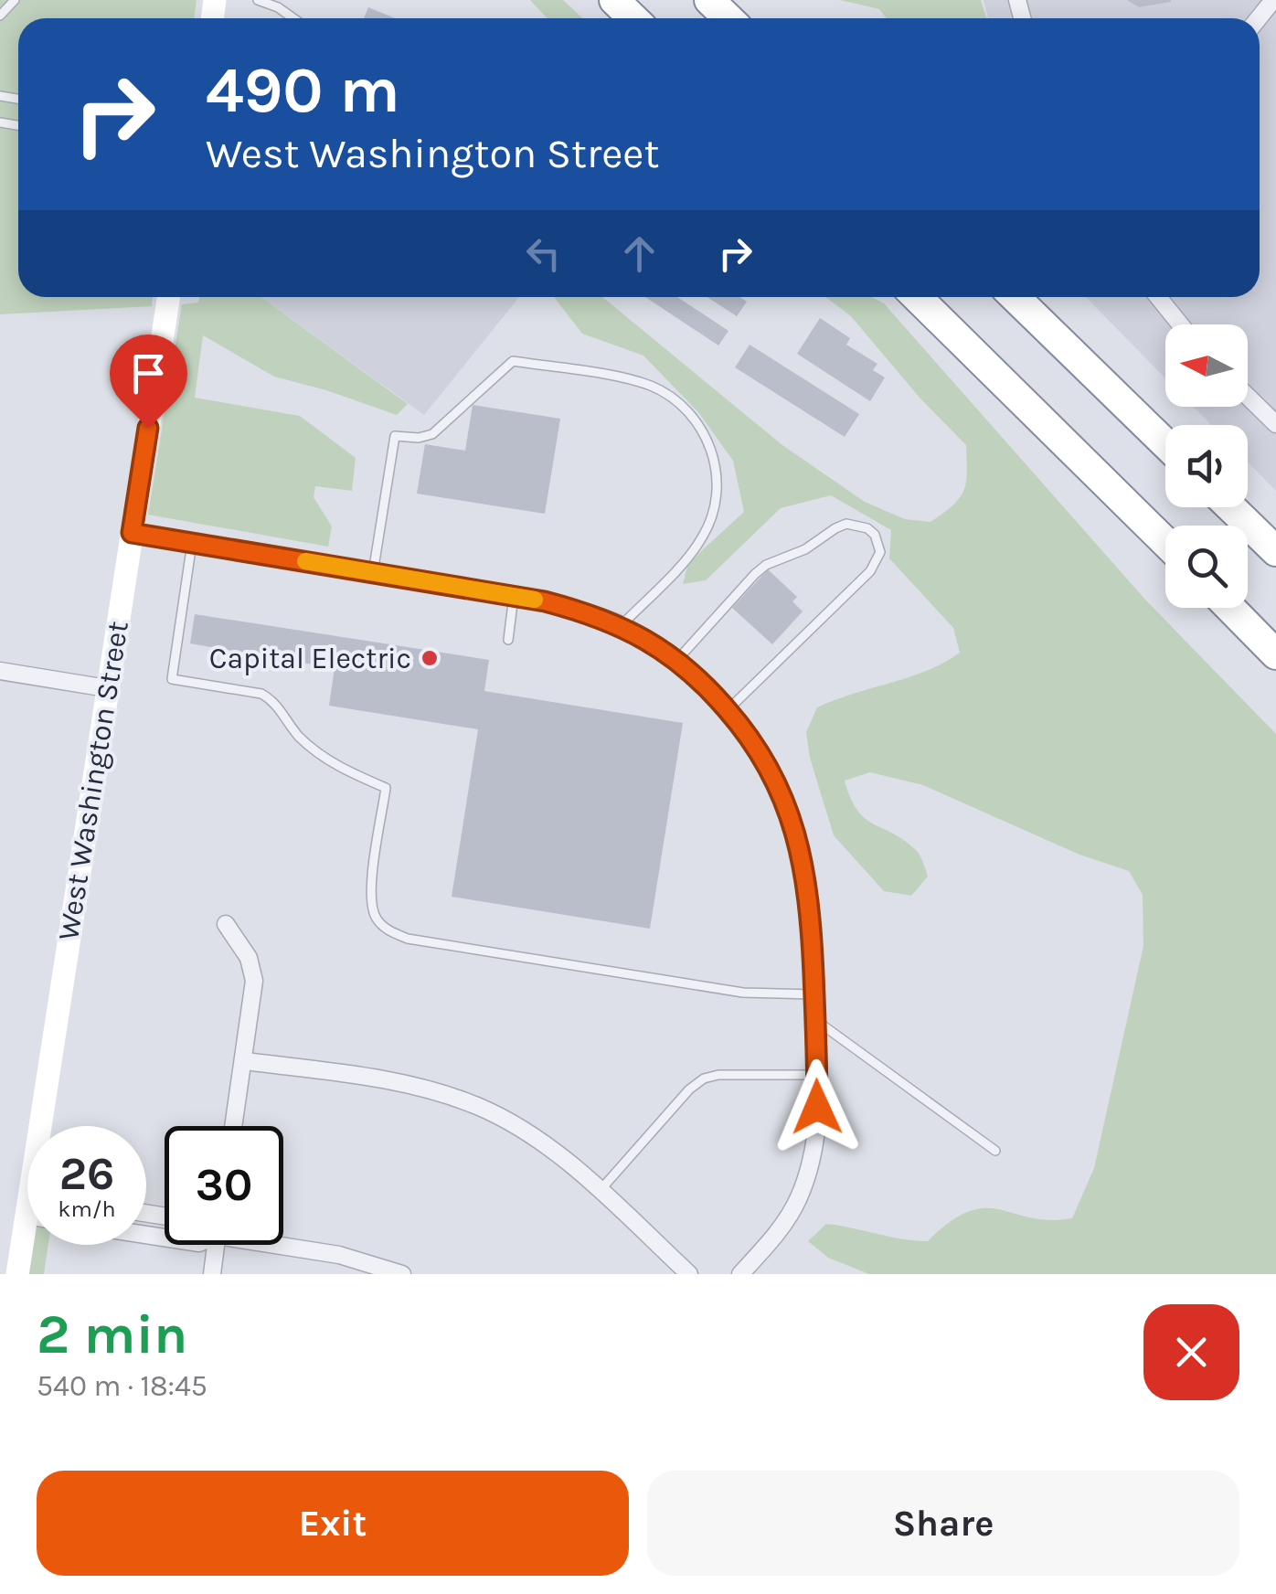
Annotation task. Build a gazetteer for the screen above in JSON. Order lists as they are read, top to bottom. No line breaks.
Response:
{"streets":{"main road":["West Washington Street"]},"places":["Capital Electric"],"north":"left","page":{"turn":["490 m","West Washington Street"],"speed":"26 km/h","limit":"30","heading":["2 min","540 m · 18:45"],"buttons":["Exit","Share"]}}
